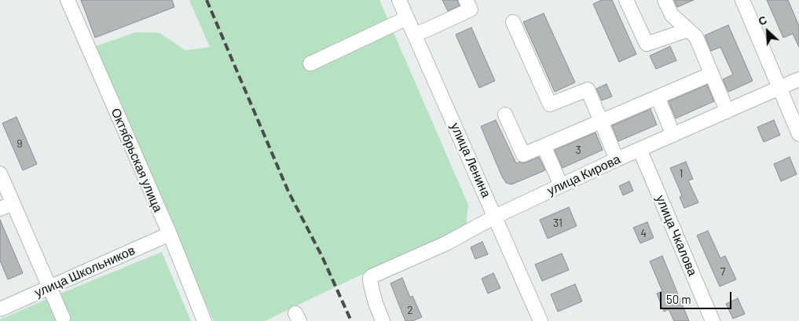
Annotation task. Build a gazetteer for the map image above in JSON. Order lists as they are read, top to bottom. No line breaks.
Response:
{"streets":{"street":["Октябрьская улица","улица Ленина","улица Кирова","улица Чкалова","улица Школьников"]},"crossings":[["Октябрьская улица","улица Школьников"],["улица Ленина","улица Кирова"],["улица Кирова","улица Чкалова"]],"house_numbers":["9","3","1","31","4","7","2"],"scale_bar":"50 m","north":"top left"}
